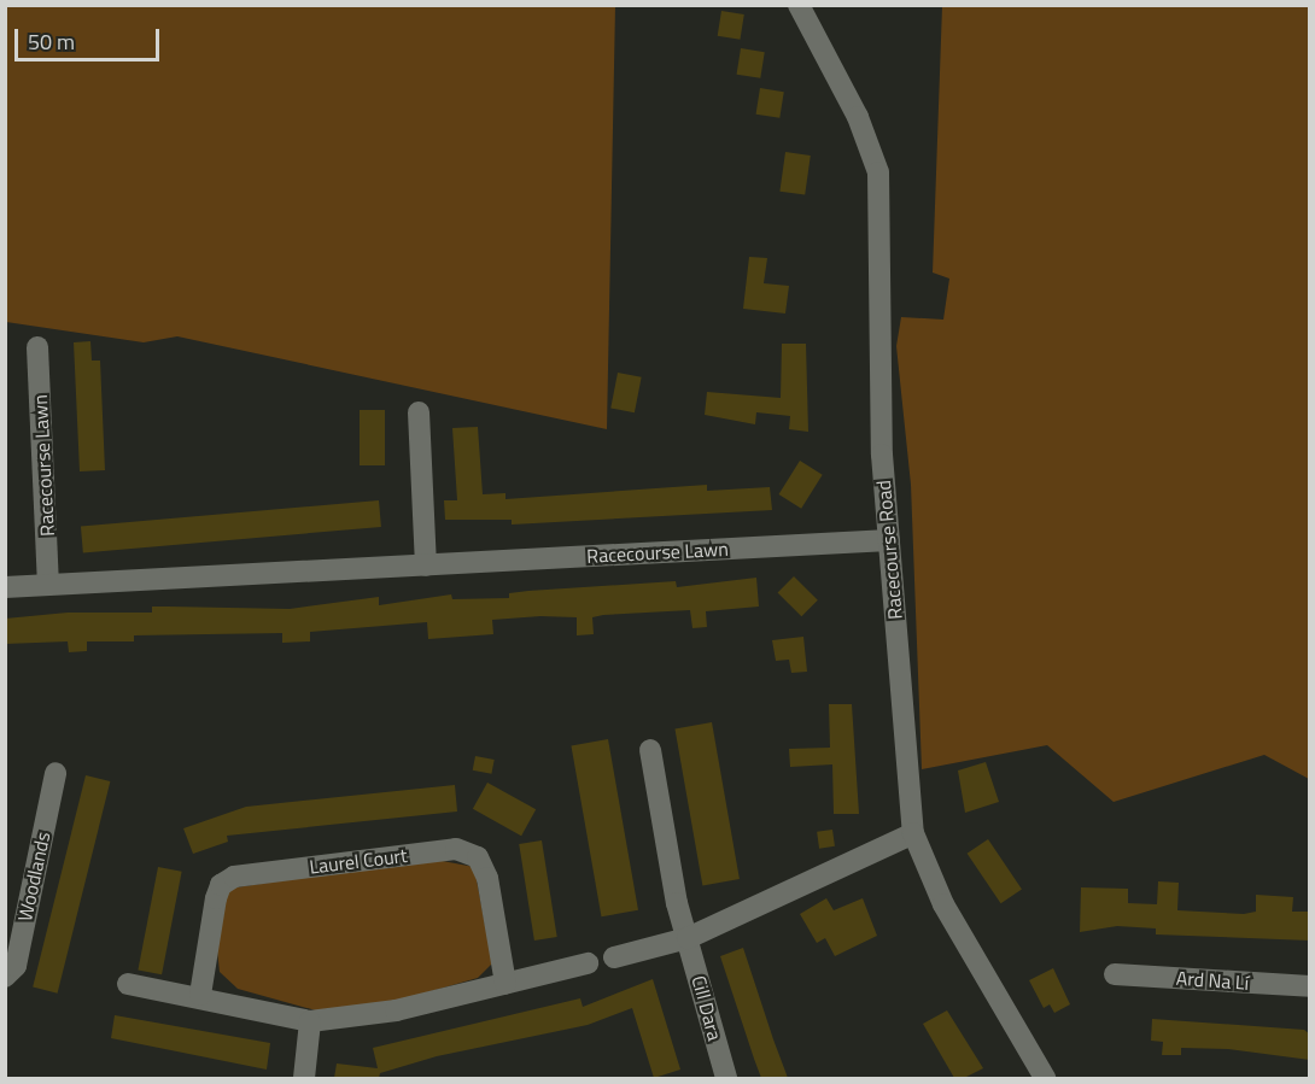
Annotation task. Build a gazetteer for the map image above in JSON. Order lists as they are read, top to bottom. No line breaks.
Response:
{"streets":{"street":["Racecourse Lawn","Racecourse Road","Laurel Court","Woodlands","Ard Na Lí","Cill Dara"]},"crossings":[["Racecourse Lawn","Racecourse Road"]],"scale_bar":"50 m"}
